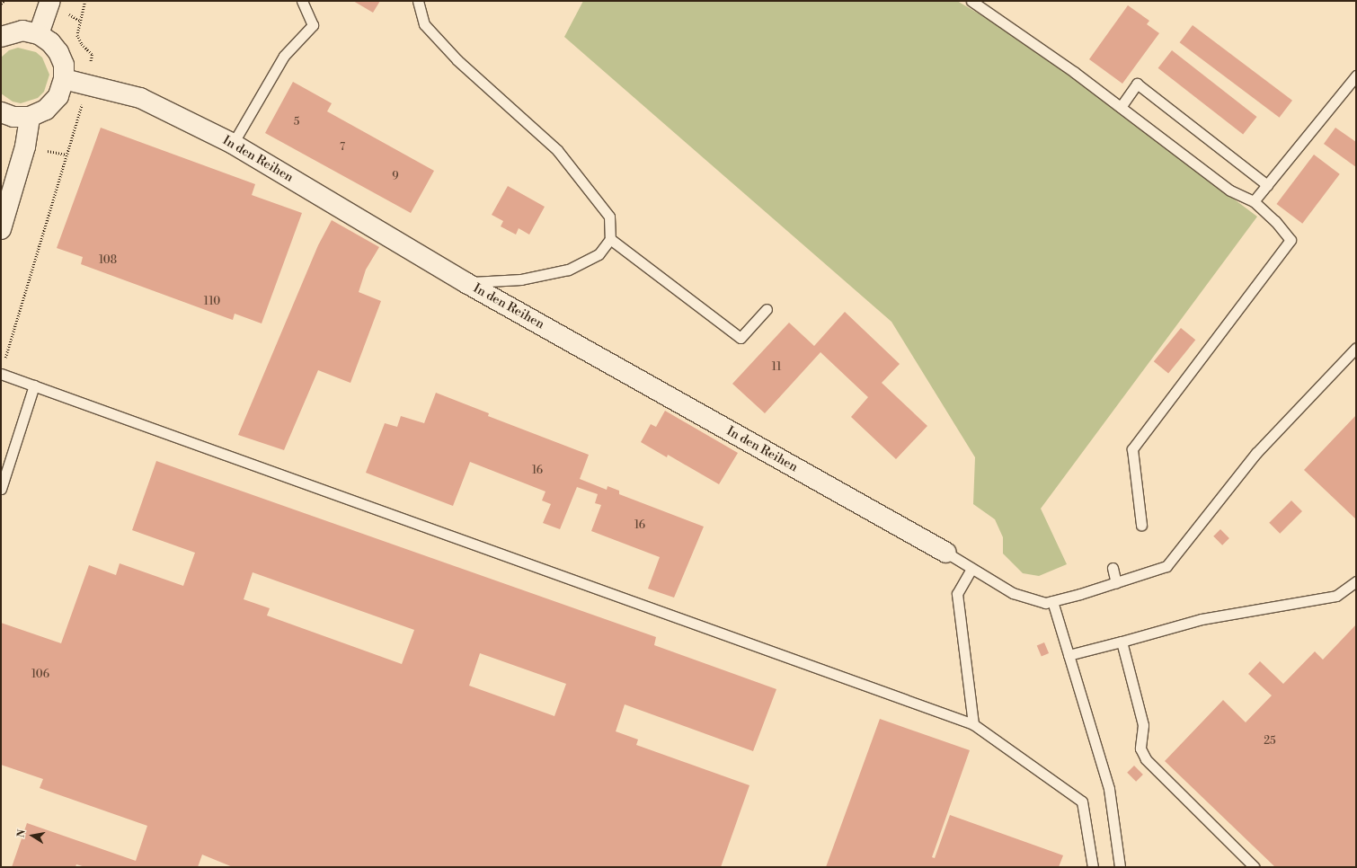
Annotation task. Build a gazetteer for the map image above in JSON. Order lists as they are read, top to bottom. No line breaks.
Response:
{"streets":{"street":["In den Reihen"]},"house_numbers":["5","7","9","108","110","11","16","16","106","25"],"north":"left"}
